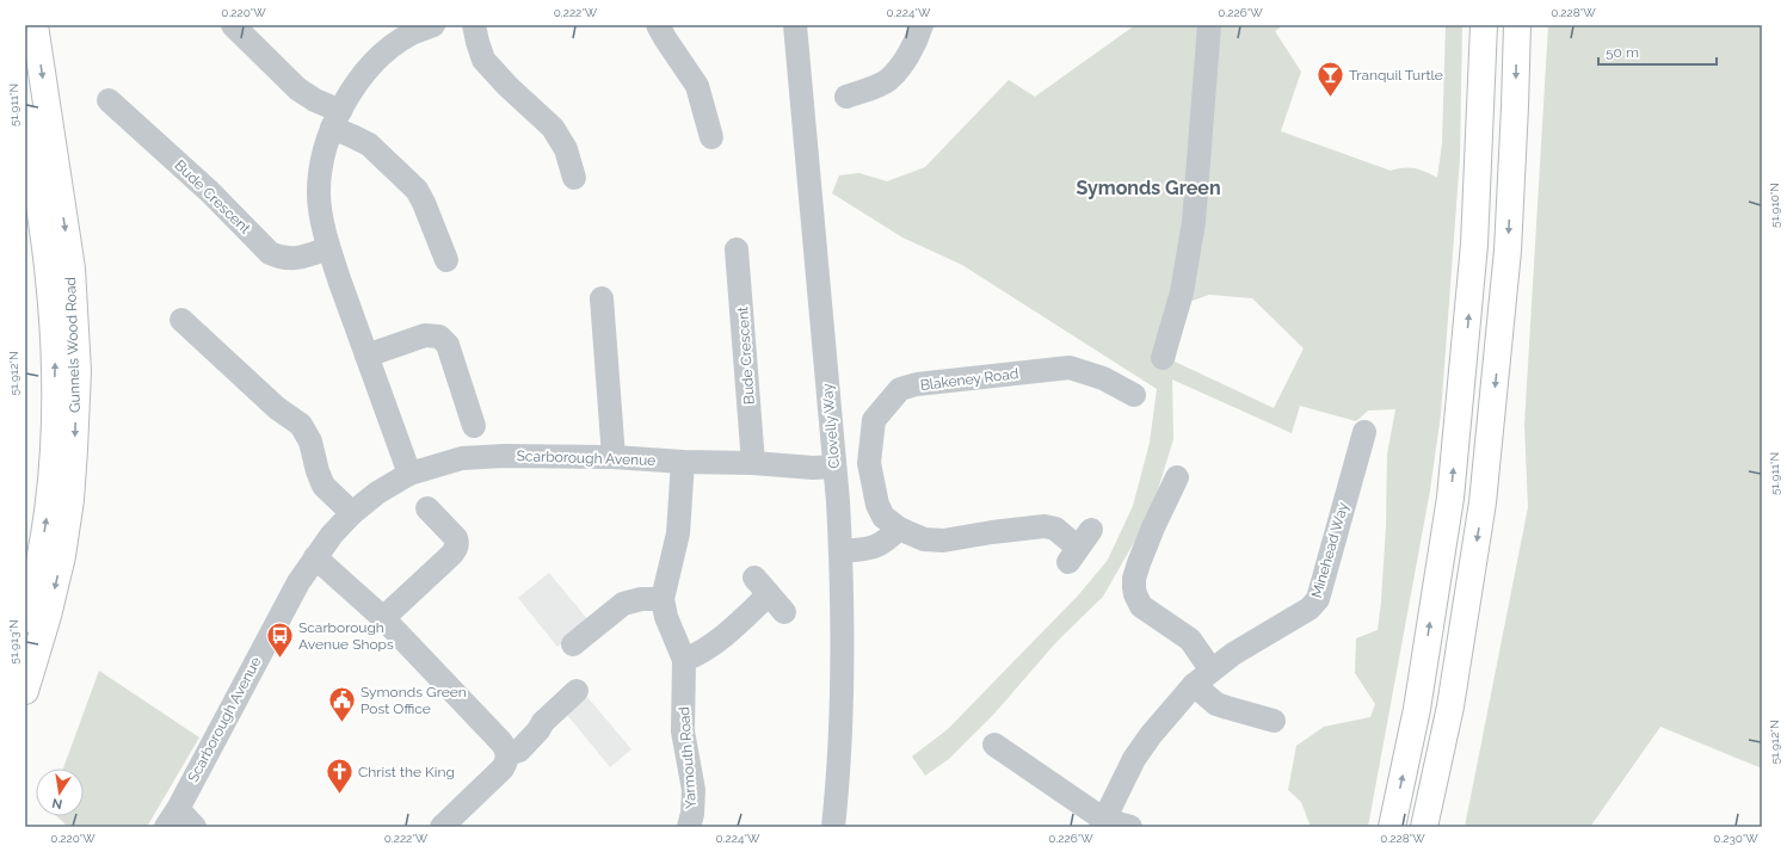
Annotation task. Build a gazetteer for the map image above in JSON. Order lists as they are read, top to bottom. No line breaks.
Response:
{"streets":{"main road":["Gunnels Wood Road"],"street":["Bude Crescent","Blakeney Road","Clovelly Way","Scarborough Avenue","Minehead Way","Yarmouth Road"]},"crossings":[["Bude Crescent","Scarborough Avenue"],["Clovelly Way","Scarborough Avenue"],["Scarborough Avenue","Yarmouth Road"]],"districts":["Symonds Green"],"places":{"bar":["Tranquil Turtle"],"bus stop":["Scarborough Avenue Shops"],"public building":["Symonds Green Post Office"],"church":["Christ the King"]},"scale_bar":"50 m","north":"bottom","coordinates":["0.220°W","0.222°W","0.224°W","0.226°W","0.228°W","51.911°N","51.910°N","51.912°N","51.913°N","0.230°W"]}
